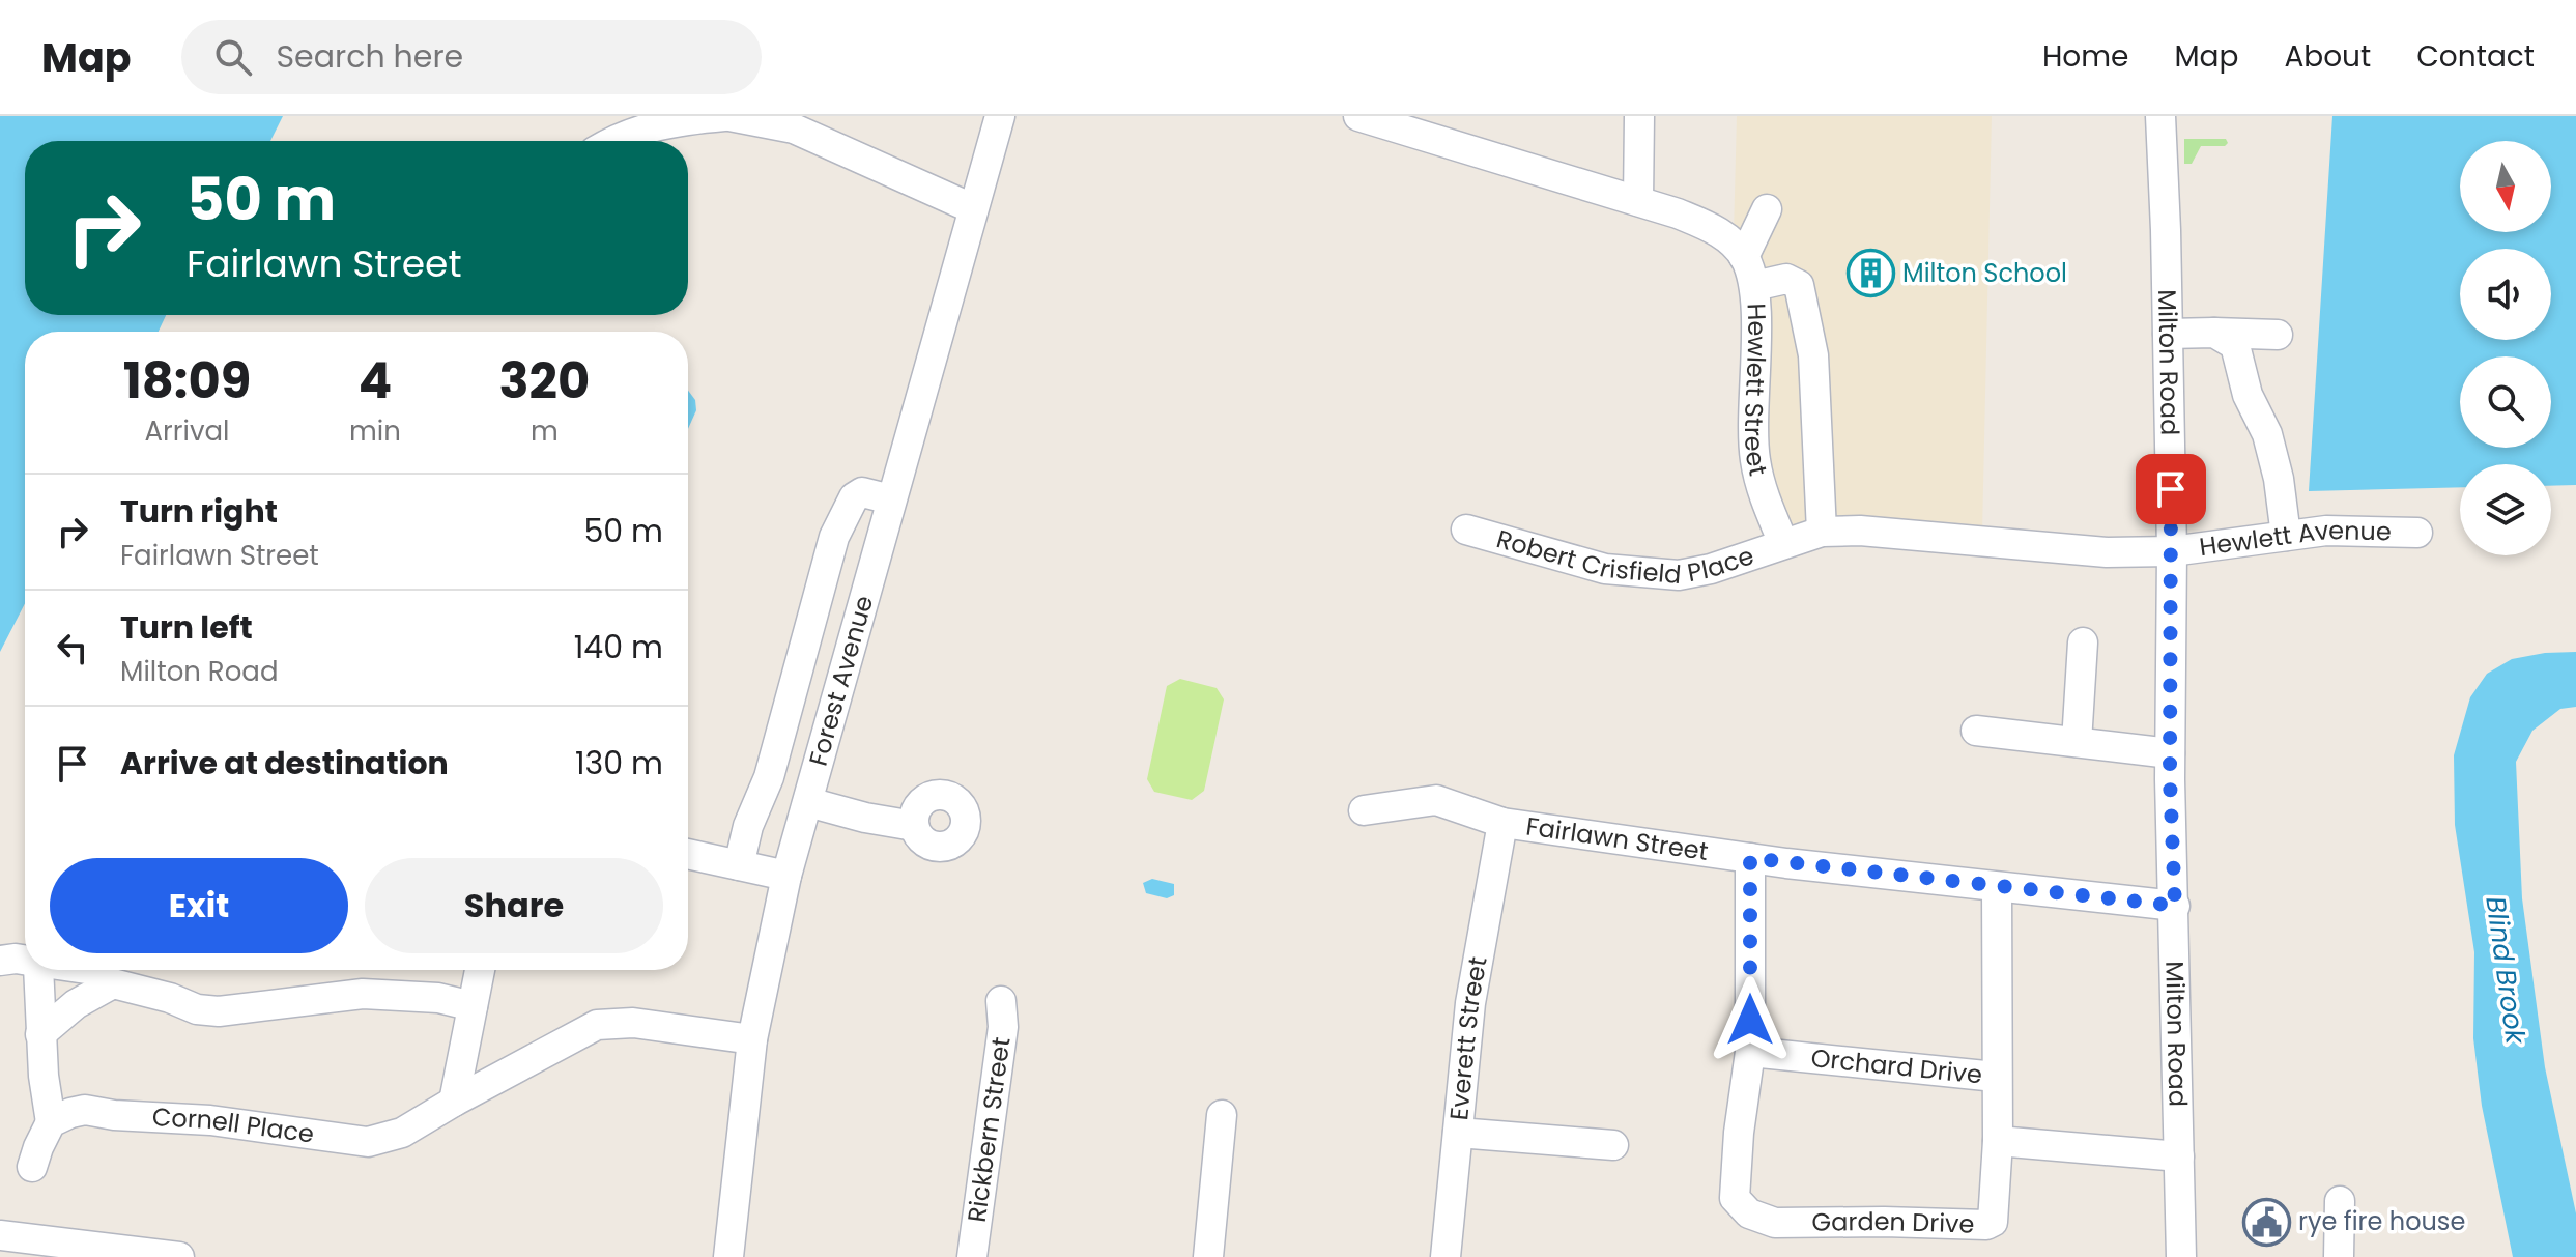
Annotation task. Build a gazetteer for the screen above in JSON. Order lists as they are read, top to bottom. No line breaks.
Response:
{"streets":{"street":["Milton Road","Hewlett Street","Hewlett Avenue","Robert Crisfield Place","Forest Avenue","Fairlawn Street","Everett Street","Orchard Drive","Cornell Place","Rickbern Street","Garden Drive"]},"crossings":[["Milton Road","Hewlett Avenue"],["Milton Road","Fairlawn Street"],["Hewlett Street","Robert Crisfield Place"],["Forest Avenue","Cornell Place"],["Fairlawn Street","Everett Street"],["Fairlawn Street","Garden Drive"],["Orchard Drive","Garden Drive"]],"water":["Blind Brook"],"places":{"building":["Milton School"],"public building":["rye fire house"]},"north":"bottom","page":{"header":"Map","search":"Search here","nav":["Home","Map","About","Contact"],"turn":["50 m","Fairlawn Street"],"eta":["18:09","Arrival","4","min","320","m"],"list":[{"name":"Turn right","note":"Fairlawn Street","value":"50 m"},{"name":"Turn left","note":"Milton Road","value":"140 m"},{"name":"Arrive at destination","value":"130 m"}],"buttons":["Exit","Share"]}}
